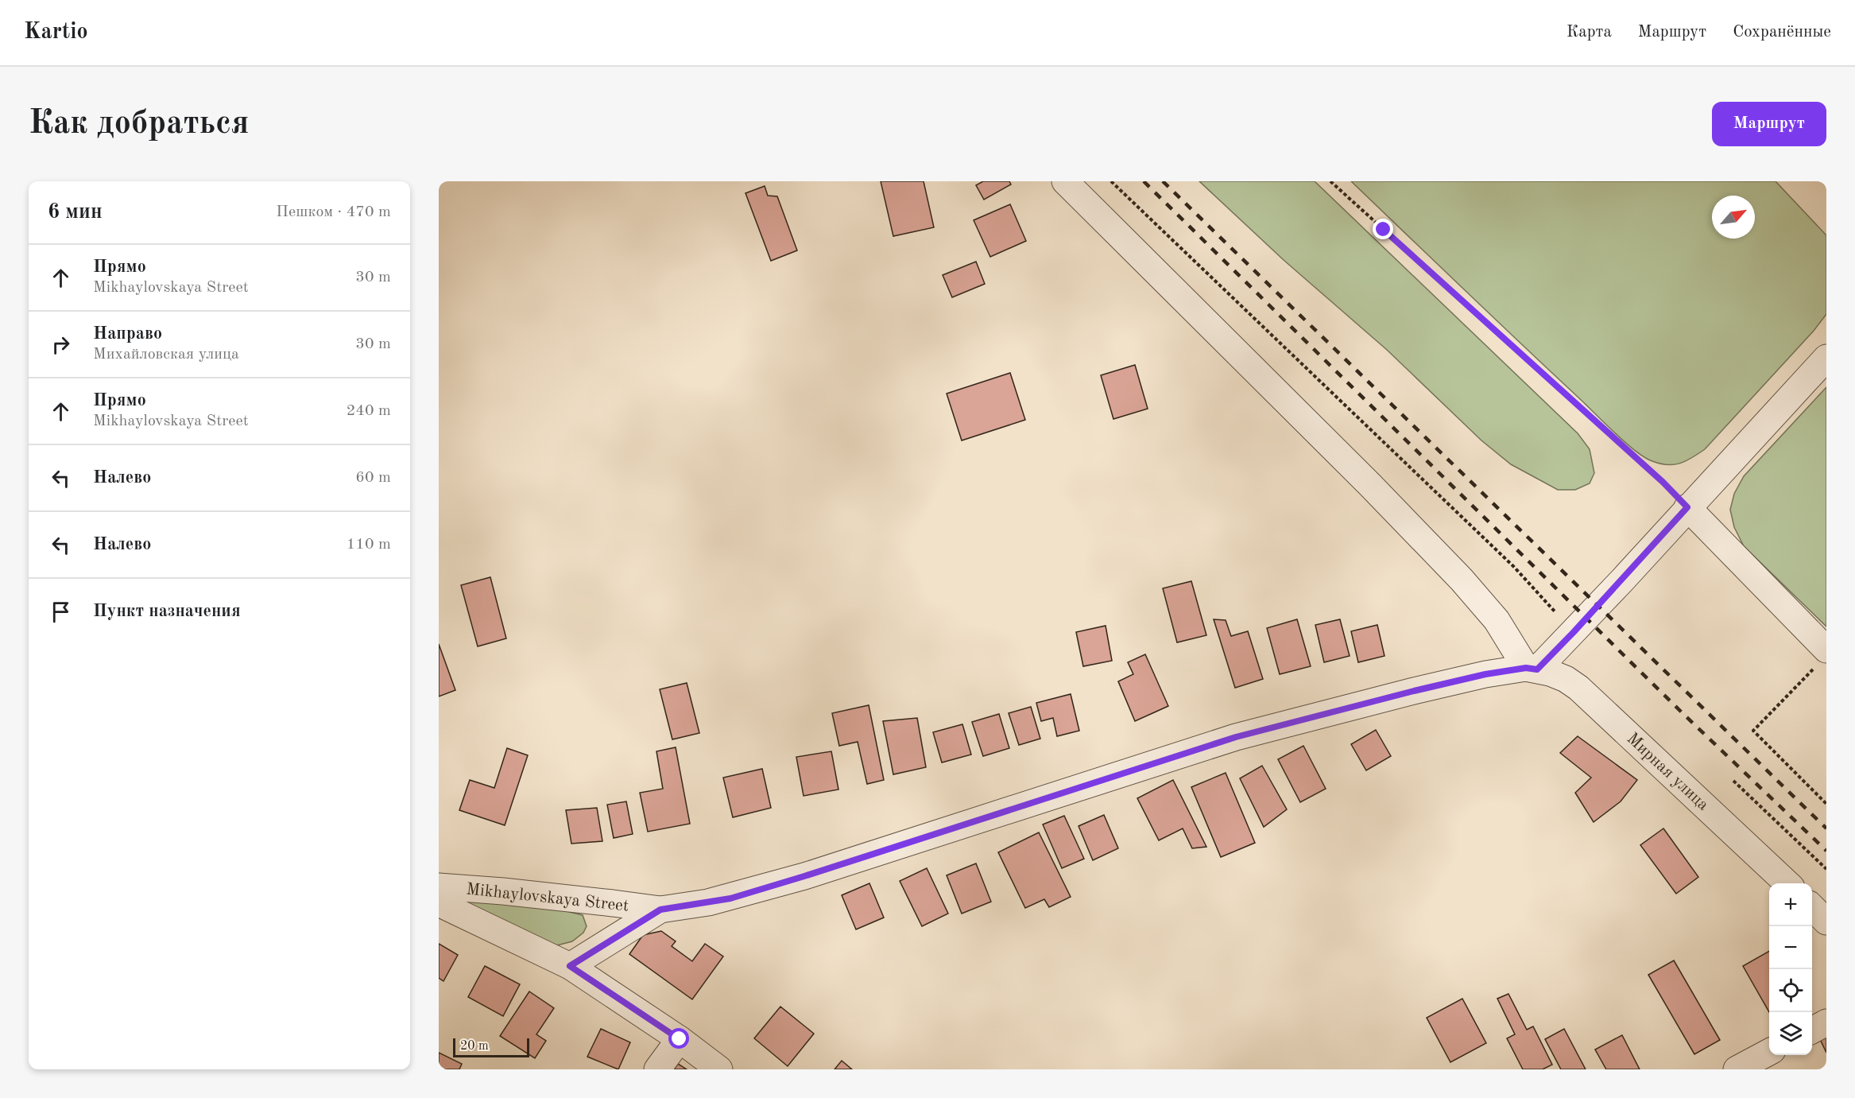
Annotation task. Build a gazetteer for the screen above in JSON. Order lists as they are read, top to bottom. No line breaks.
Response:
{"streets":{"street":["Мирная улица","Mikhaylovskaya Street"]},"crossings":[["Мирная улица","Mikhaylovskaya Street"]],"scale_bar":"20 m","north":"top right","page":{"header":"Kartio","nav":["Карта","Маршрут","Сохранённые"],"buttons":"Маршрут","title":"Как добраться","heading":["6 мин","Пешком · 470 m"],"list":[["Прямо","Mikhaylovskaya Street","30 m"],["Направо","Михайловская улица","30 m"],["Прямо","Mikhaylovskaya Street","240 m"],["Налево","60 m"],["Налево","110 m"],"Пункт назначения"],"map_buttons":["+","−"],"scale":"20 m"}}
